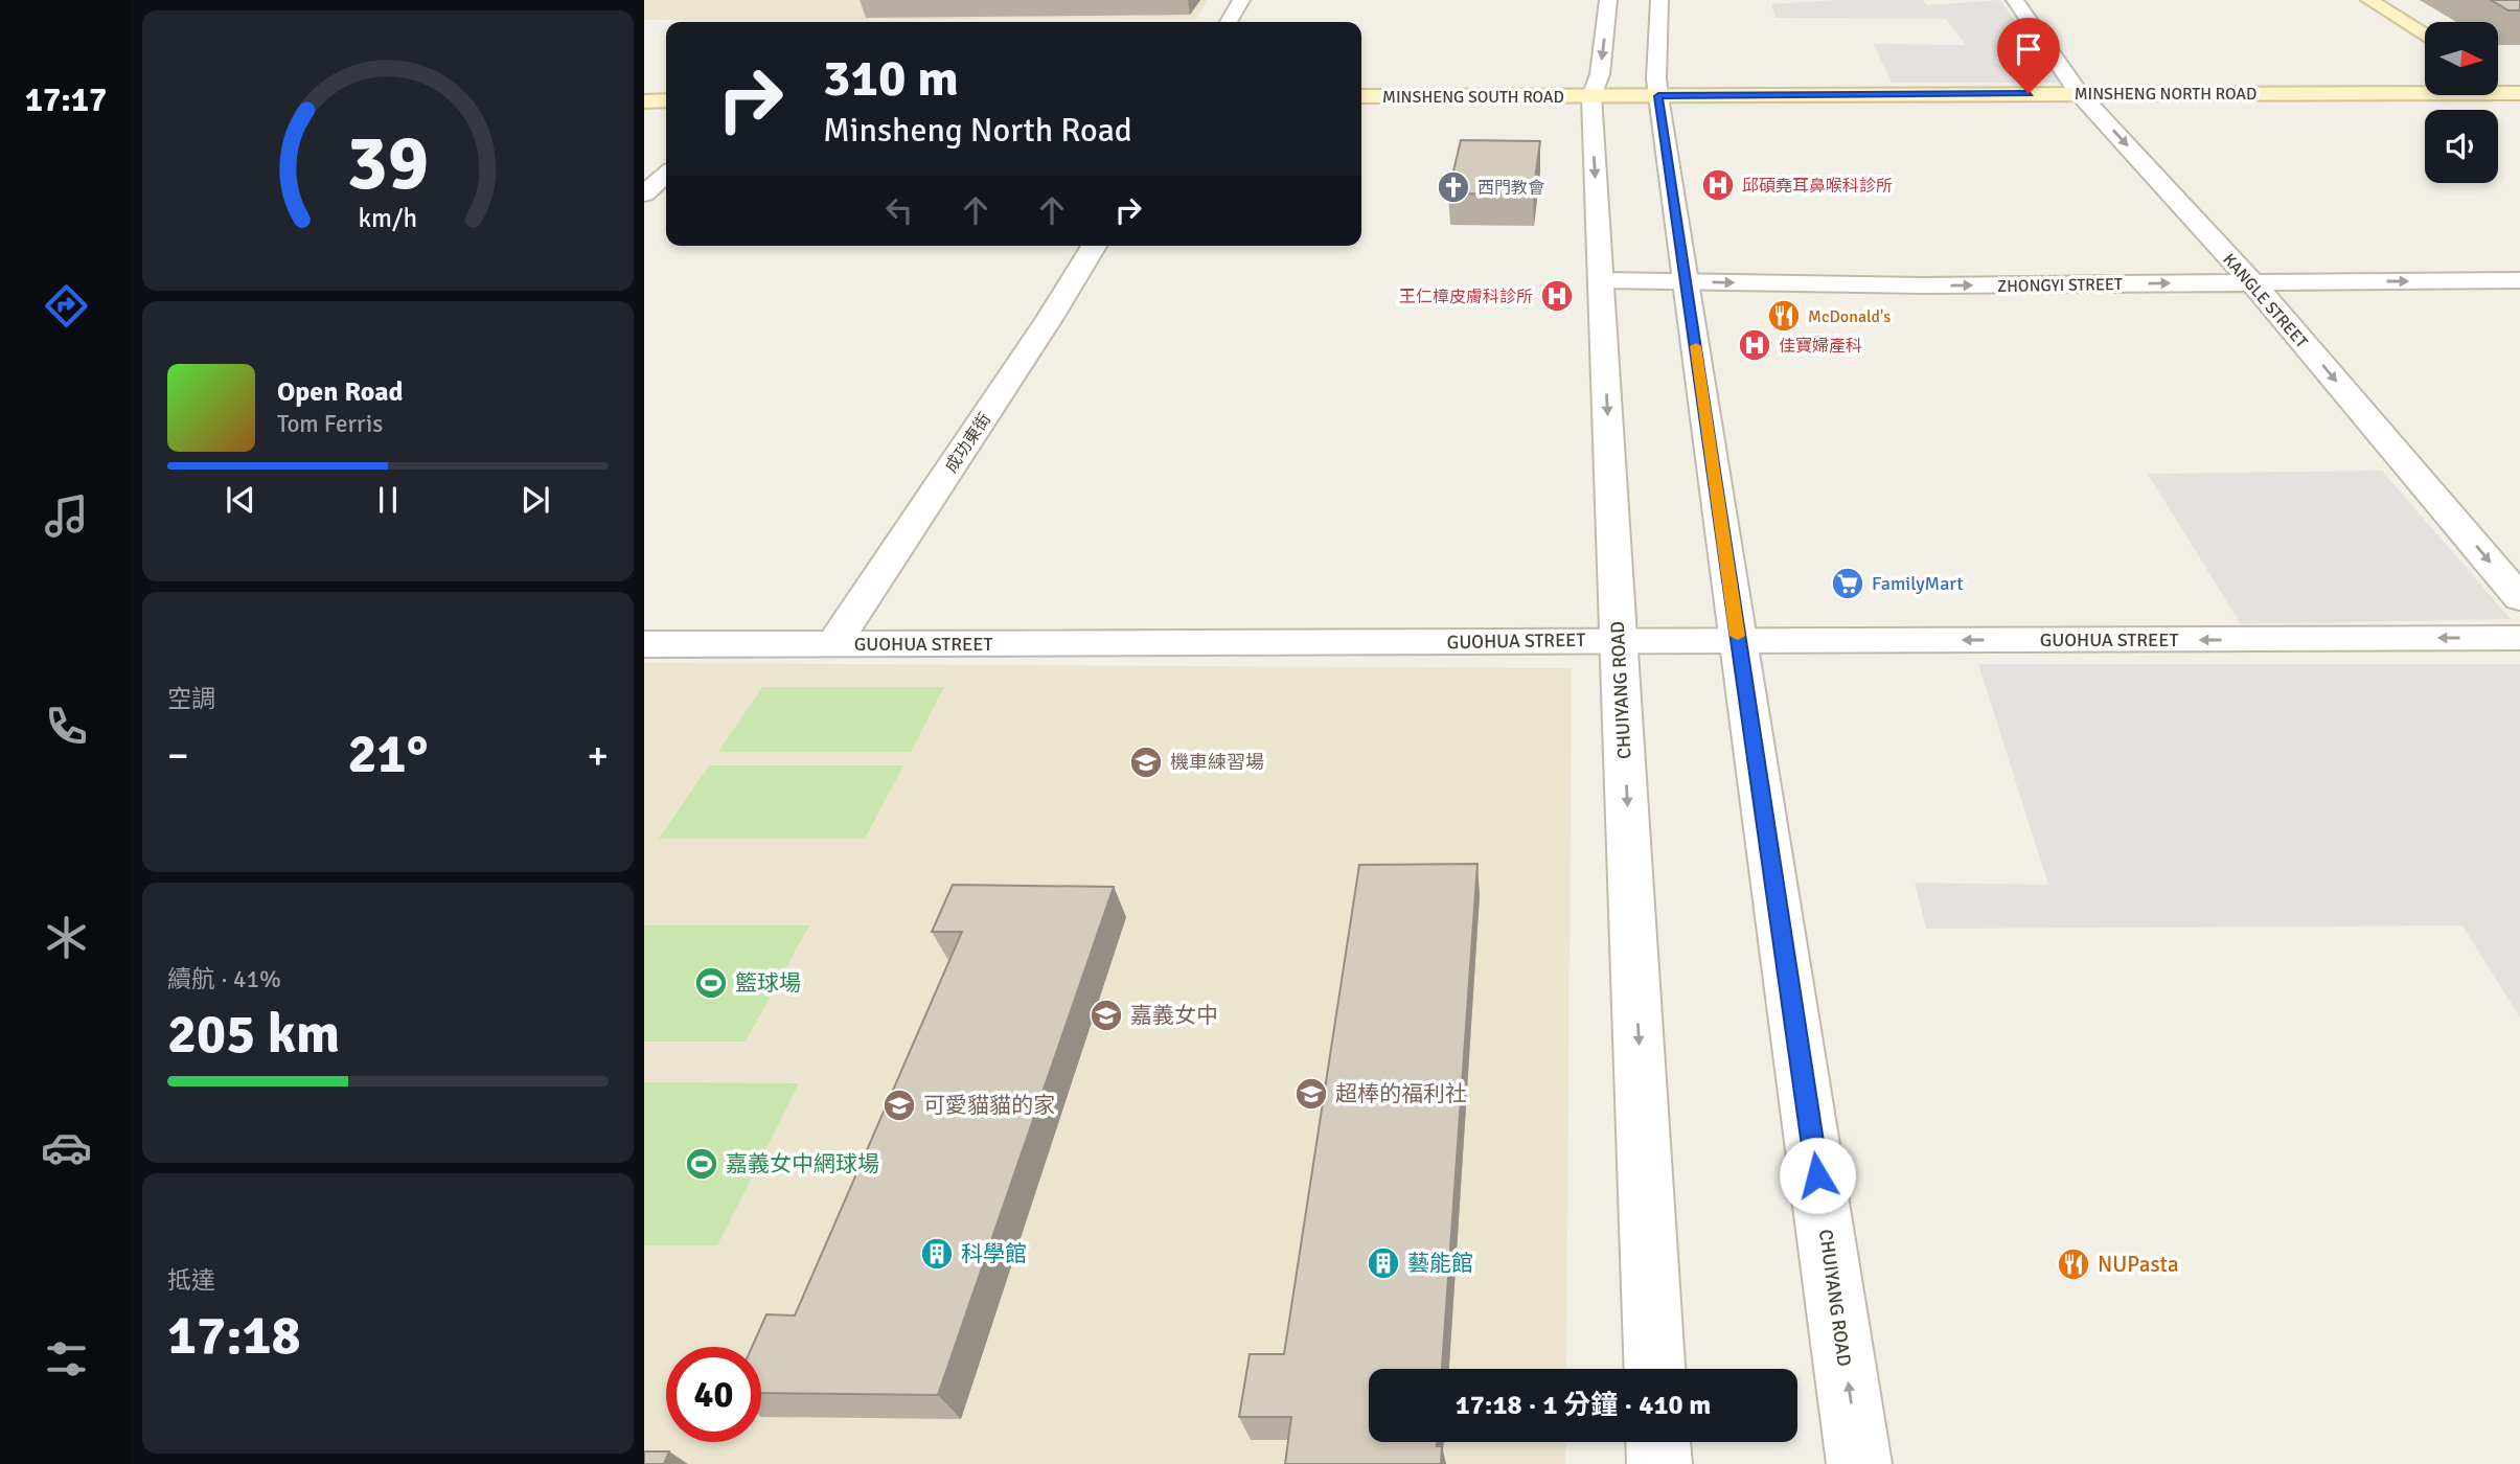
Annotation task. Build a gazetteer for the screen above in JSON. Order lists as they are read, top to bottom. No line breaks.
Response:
{"streets":{"main road":["MINSHENG NORTH ROAD","MINSHENG SOUTH ROAD"],"street":["ZHONGYI STREET","KANGLE STREET","成功東街","GUOHUA STREET","CHUIYANG ROAD"]},"crossings":[["MINSHENG NORTH ROAD","MINSHENG SOUTH ROAD"],["MINSHENG NORTH ROAD","KANGLE STREET"],["MINSHENG NORTH ROAD","CHUIYANG ROAD"],["MINSHENG SOUTH ROAD","CHUIYANG ROAD"],["ZHONGYI STREET","KANGLE STREET"],["ZHONGYI STREET","CHUIYANG ROAD"],["成功東街","GUOHUA STREET"],["GUOHUA STREET","CHUIYANG ROAD"]],"one_way":["ZHONGYI STREET","KANGLE STREET","GUOHUA STREET"],"places":{"hospital":["邱碩堯耳鼻喉科診所","王仁樟皮膚科診所","佳寶婦產科"],"church":["西門教會"],"restaurant":["McDonald's","NUPasta"],"supermarket":["FamilyMart"],"school or university":["機車練習場","嘉義女中","超棒的福利社","可愛貓貓的家"],"sports":["籃球場","嘉義女中網球場"],"building":["科學館","藝能館"]},"north":"right","page":{"tabs":"17:17","turn":["310 m","Minsheng North Road"],"song":["Open Road","Tom Ferris"],"tile":["空調",["續航 · 41%","205 km"],["抵達","17:18"]],"heat":["−","21°","+"],"limit":"40","trip":"17:18 · 1 分鐘 · 410 m","gauge":["39","km/h"]}}
